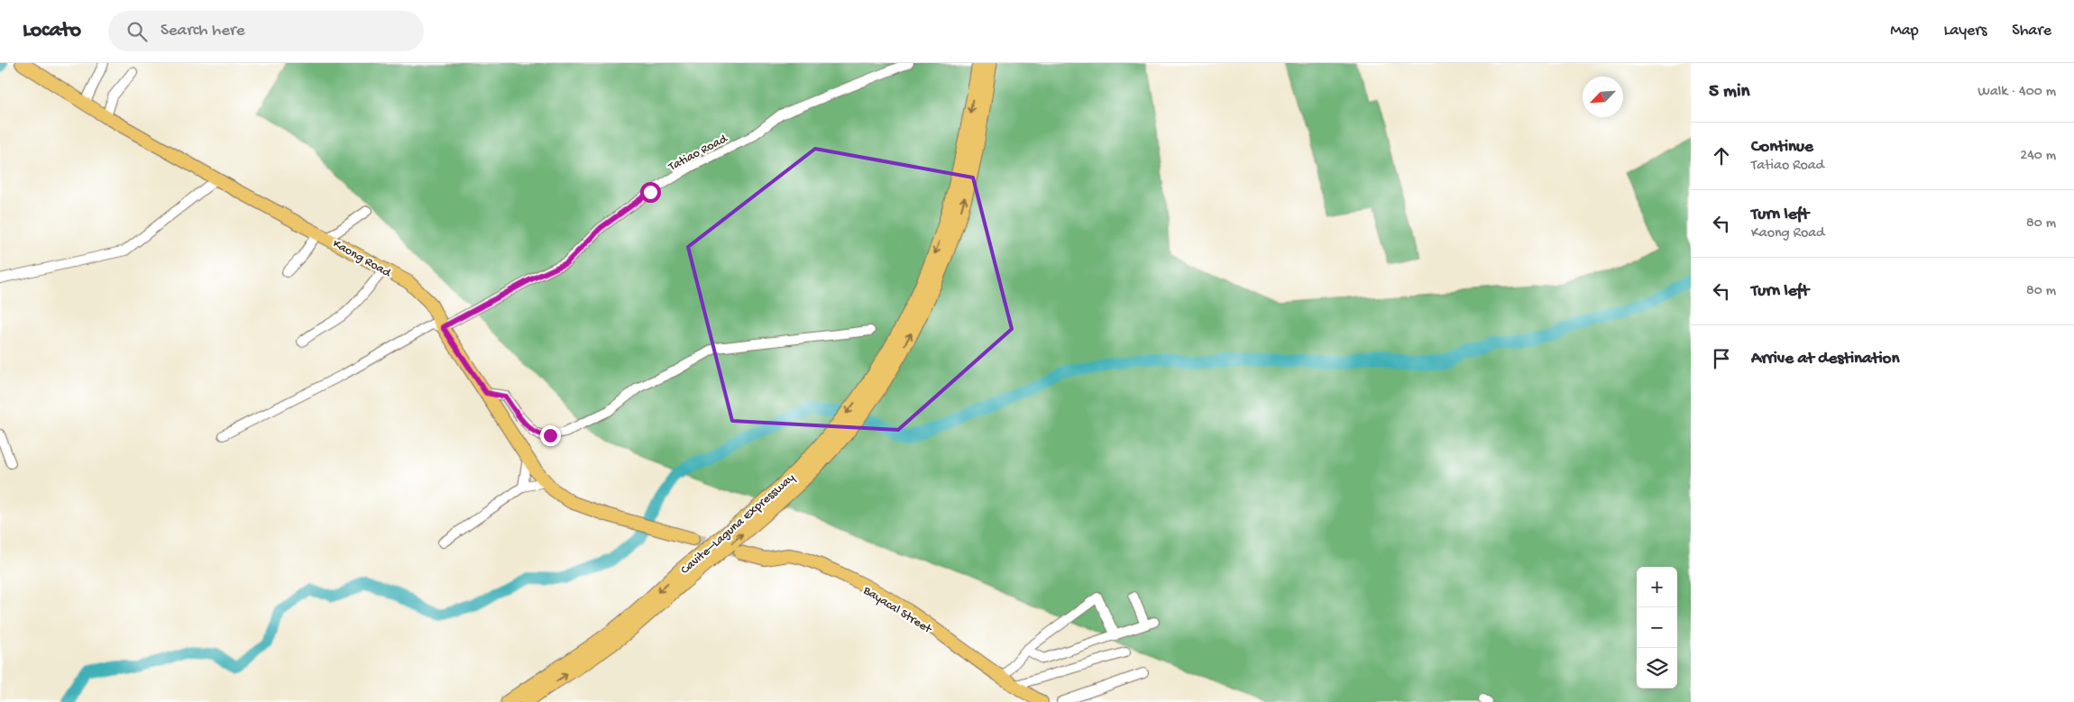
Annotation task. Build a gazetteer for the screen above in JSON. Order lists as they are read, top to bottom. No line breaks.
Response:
{"streets":{"highway":["Cavite–Laguna Expressway"],"main road":["Kaong Road","Bayacal Street"],"street":["Tatiao Road"]},"crossings":[["Tatiao Road","Kaong Road"]],"north":"bottom left","page":{"header":"Locato","search":"Search here","nav":["Map","Layers","Share"],"heading":["5 min","Walk · 400 m"],"list":[["Continue","Tatiao Road","240 m"],["Turn left","Kaong Road","80 m"],["Turn left","80 m"],"Arrive at destination"],"map_buttons":["+","−"]}}
